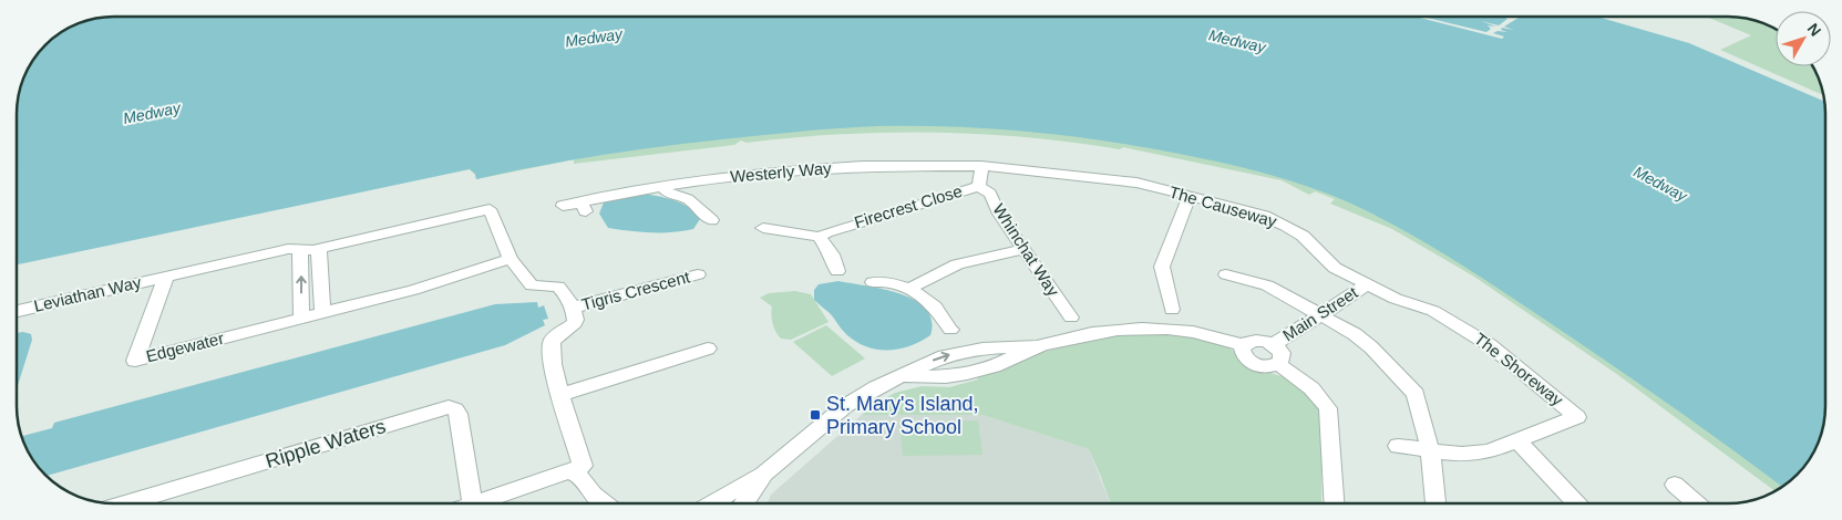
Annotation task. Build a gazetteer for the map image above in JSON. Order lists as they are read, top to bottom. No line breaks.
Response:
{"streets":{"street":["Westerly Way","Firecrest Close","The Causeway","Whinchat Way","Tigris Crescent","Leviathan Way","Main Street","Edgewater","The Shoreway","Ripple Waters"]},"crossings":[["Westerly Way","Firecrest Close"],["Westerly Way","The Causeway"],["Firecrest Close","The Causeway"],["Firecrest Close","Whinchat Way"],["The Causeway","Main Street"],["The Causeway","The Shoreway"],["Leviathan Way","Edgewater"],["Main Street","The Shoreway"]],"water":["Medway"],"places":{"transit":["St. Mary's Island, Primary School"]},"north":"top right"}
